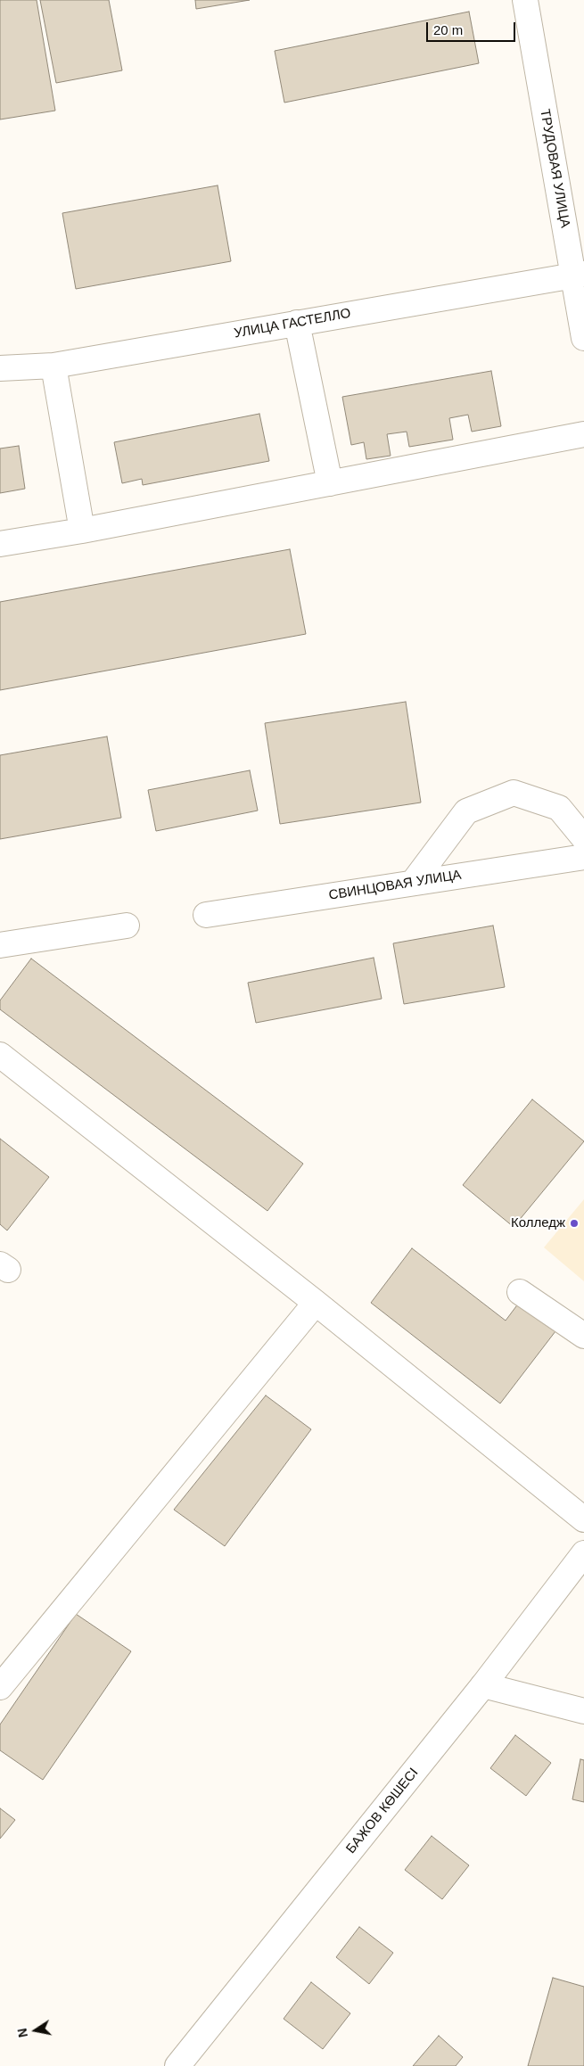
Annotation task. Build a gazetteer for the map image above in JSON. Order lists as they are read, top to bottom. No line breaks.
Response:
{"streets":{"street":["ТРУДОВАЯ УЛИЦА","УЛИЦА ГАСТЕЛЛО","СВИНЦОВАЯ УЛИЦА","БАЖОВ КӨШЕСІ"]},"crossings":[["ТРУДОВАЯ УЛИЦА","УЛИЦА ГАСТЕЛЛО"]],"places":["Колледж"],"scale_bar":"20 m","north":"left"}
